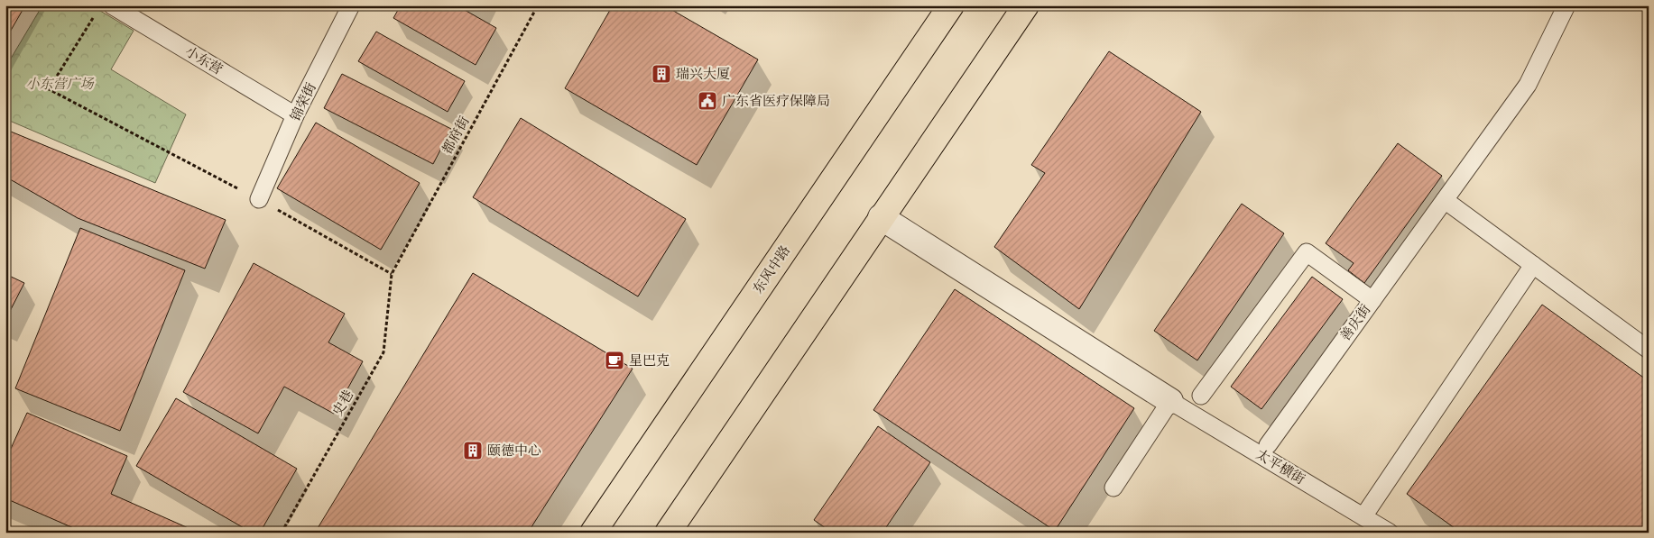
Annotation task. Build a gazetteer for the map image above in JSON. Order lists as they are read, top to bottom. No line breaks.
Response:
{"streets":{"highway":["东风中路"],"lane":["小东营","锦荣街","善庆街","太平横街"],"path":["都府街","史巷"]},"crossings":[["小东营","锦荣街"],["都府街","史巷"]],"parks":["小东营广场"],"places":{"building":["瑞兴大厦","颐德中心"],"public building":["广东省医疗保障局"],"cafe":["星巴克"]}}
